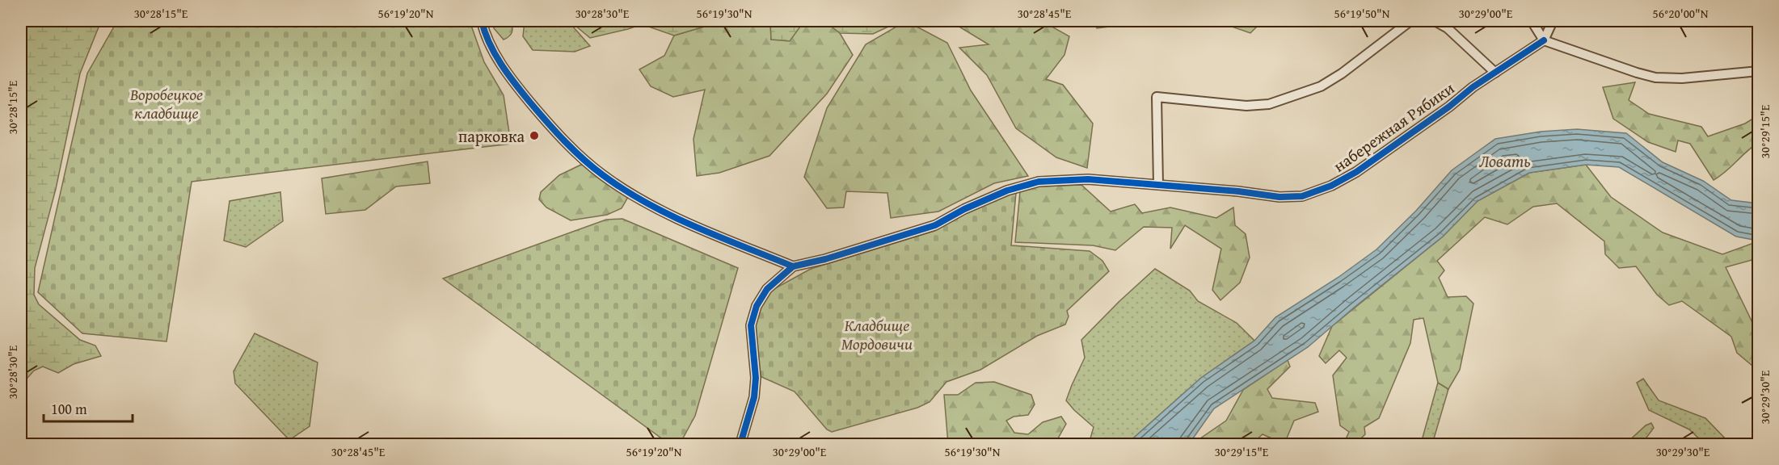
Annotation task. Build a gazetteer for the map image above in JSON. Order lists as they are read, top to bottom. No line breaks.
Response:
{"streets":{"street":["набережная Рябики"]},"water":["Ловать"],"parks":["Воробецкое кладбище","Кладбище Мордовичи"],"places":["парковка"],"scale_bar":"100 m","coordinates":["30°28'15\"E","56°19'20\"N","30°28'30\"E","56°19'30\"N","30°28'45\"E","56°19'50\"N","30°29'00\"E","56°20'00\"N","30°29'15\"E","30°29'30\"E"]}
